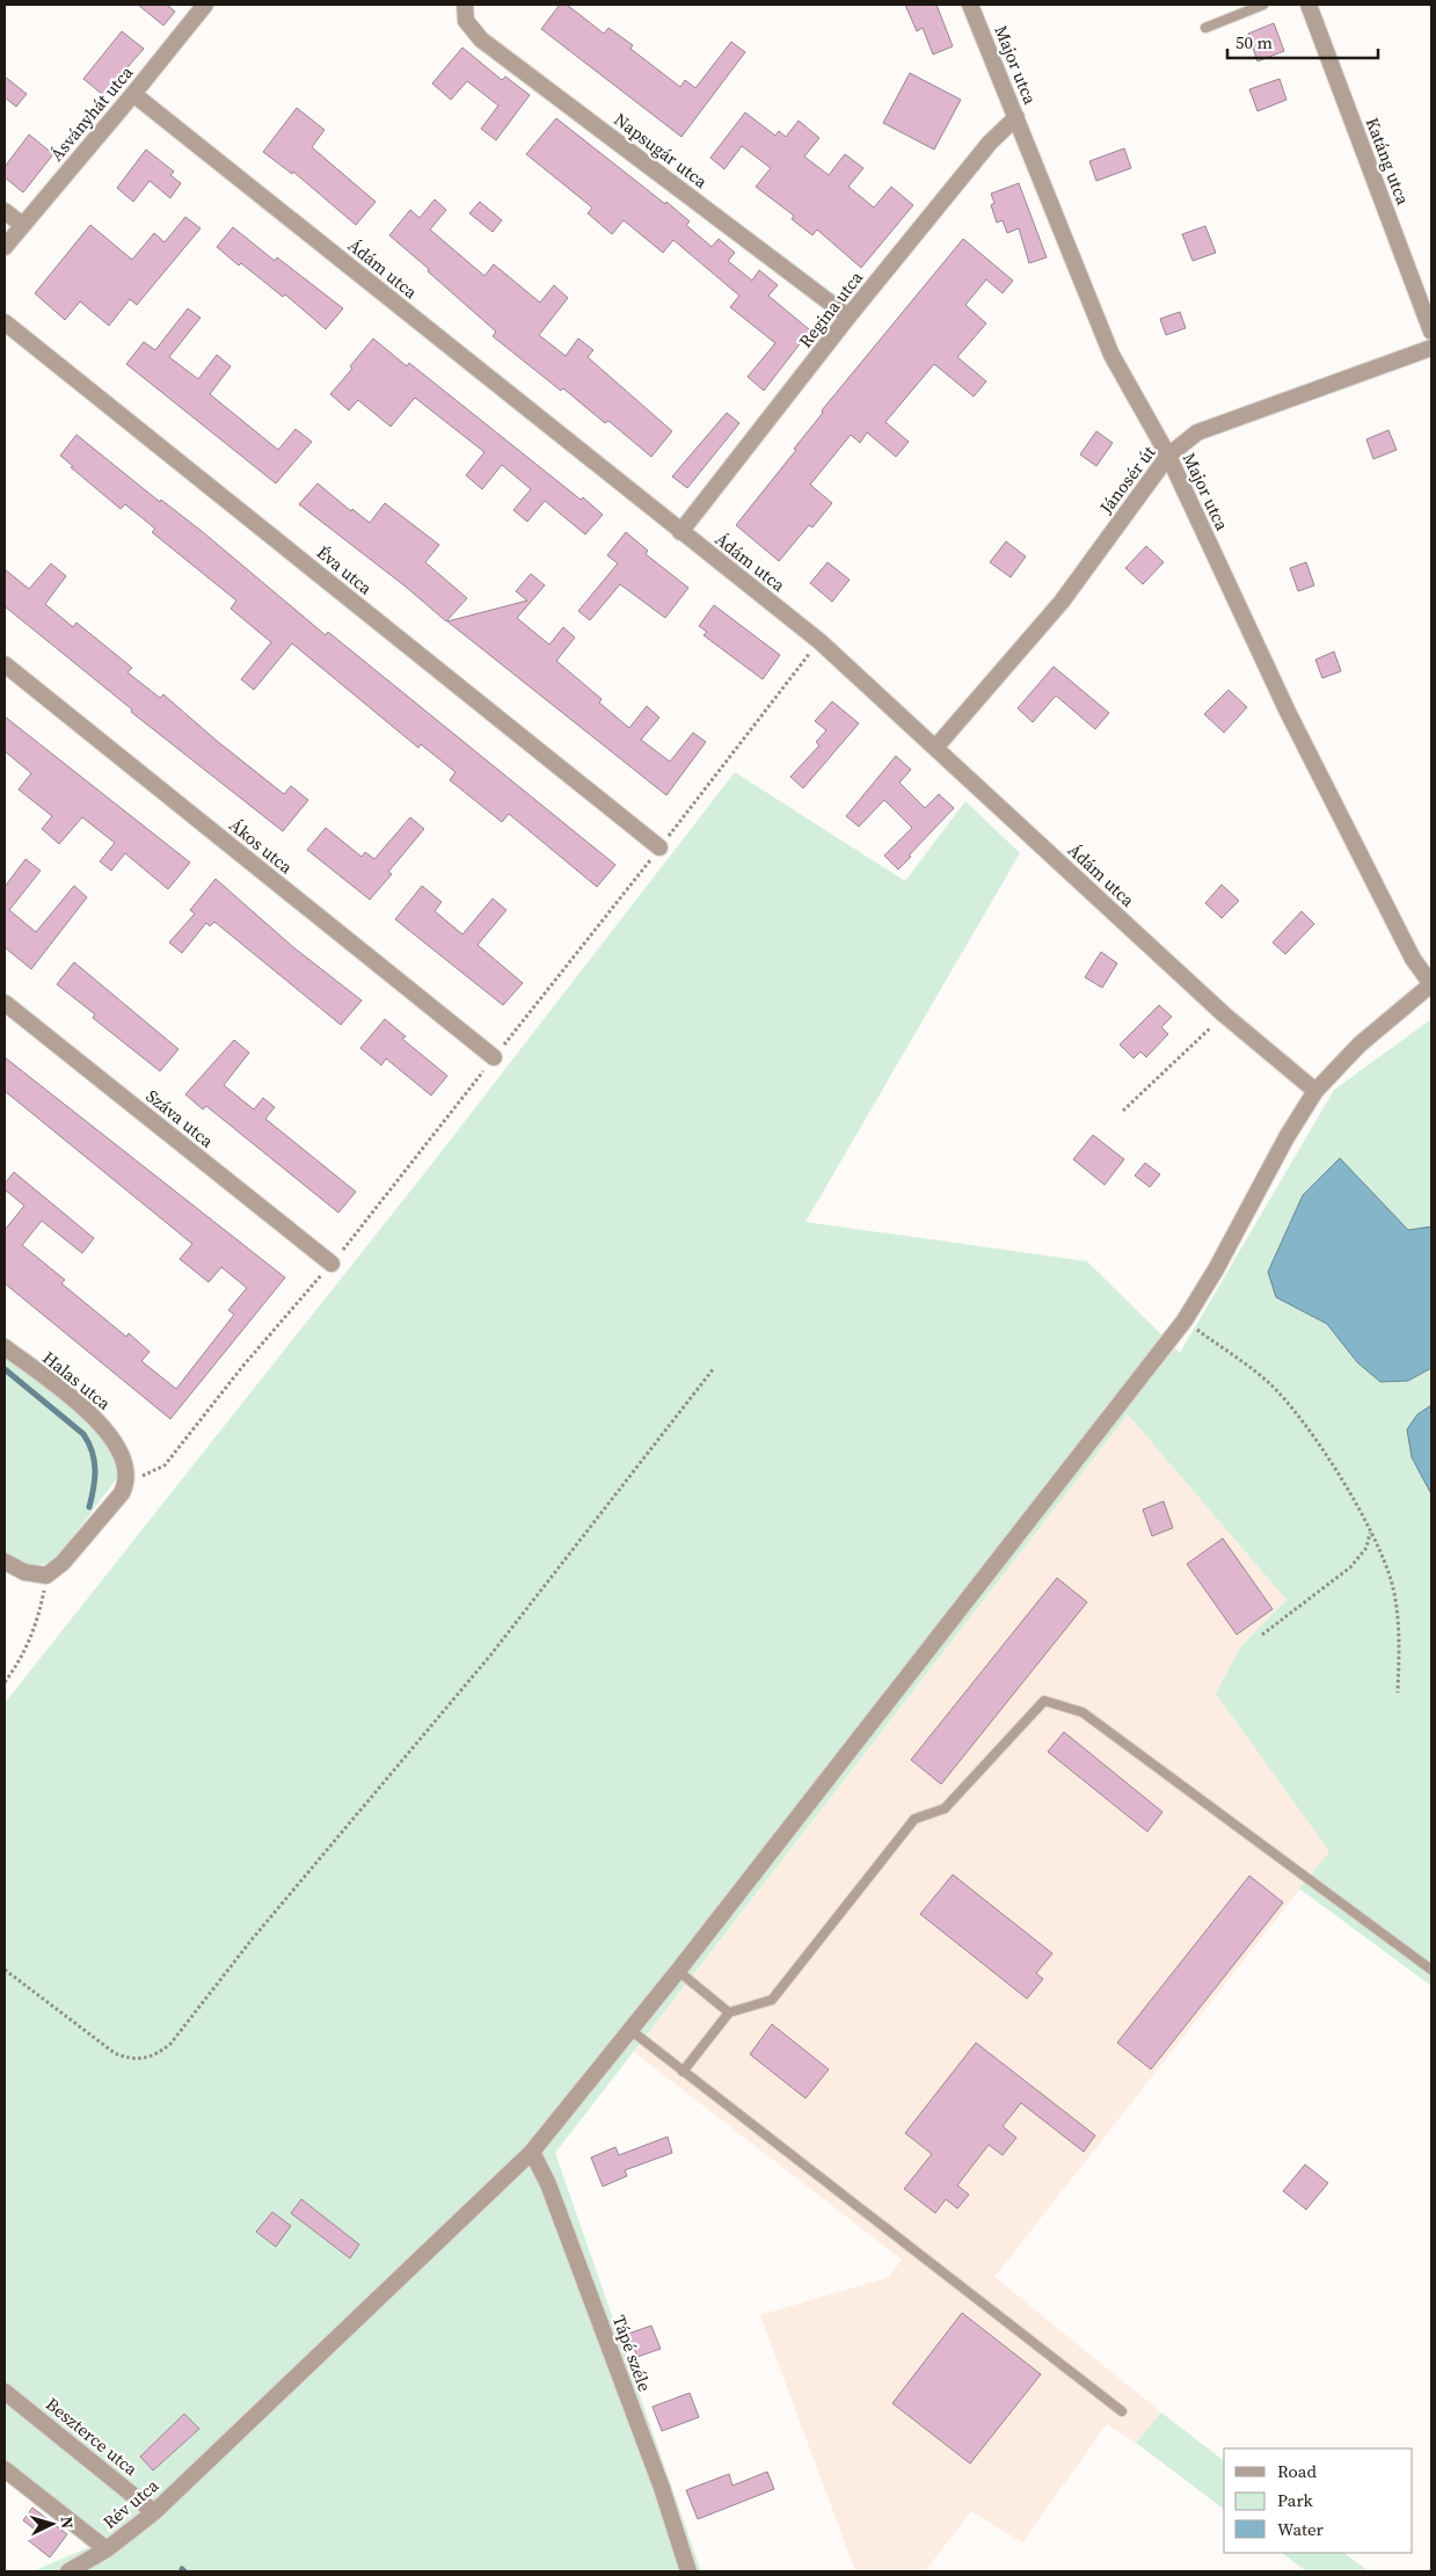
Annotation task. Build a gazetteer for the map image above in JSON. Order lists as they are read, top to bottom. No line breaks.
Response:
{"streets":{"street":["Major utca","Ásványhát utca","Napsugár utca","Katáng utca","Ádám utca","Regina utca","Jánosér út","Éva utca","Ákos utca","Száva utca","Halas utca","Tápé széle","Beszterce utca","Rév utca"]},"crossings":[["Major utca","Regina utca"],["Major utca","Jánosér út"],["Major utca","Rév utca"],["Ásványhát utca","Ádám utca"],["Napsugár utca","Regina utca"],["Ádám utca","Regina utca"],["Ádám utca","Jánosér út"],["Ádám utca","Rév utca"],["Tápé széle","Rév utca"],["Beszterce utca","Rév utca"]],"legend":["Road","Park","Water"],"scale_bar":"50 m","north":"right"}
